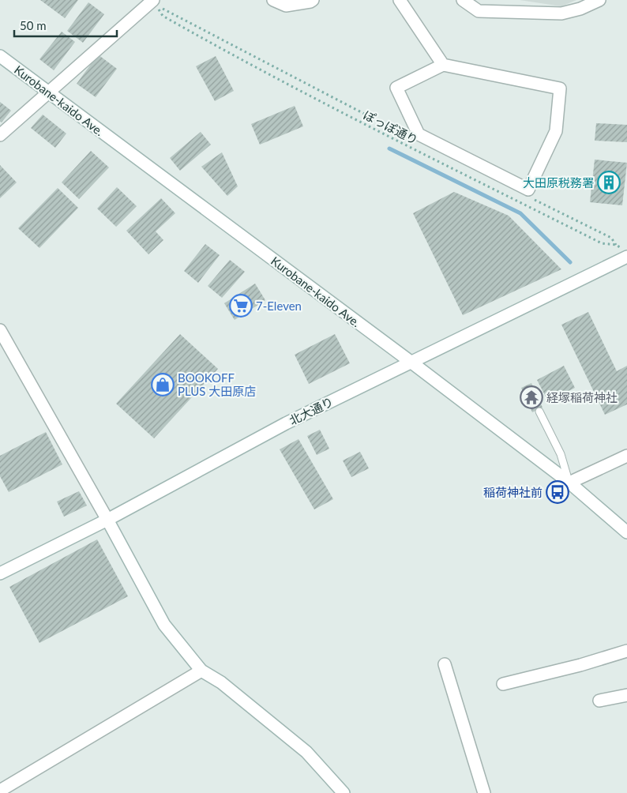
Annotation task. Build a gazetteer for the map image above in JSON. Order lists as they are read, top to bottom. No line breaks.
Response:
{"streets":{"street":["Kurobane-kaido Ave.","北大通り"],"path":["ぽっぽ通り"]},"crossings":[["Kurobane-kaido Ave.","北大通り"],["ぽっぽ通り","北大通り"]],"places":{"building":["大田原税務署"],"supermarket":["7-Eleven"],"shop":["BOOKOFF PLUS 大田原店"],"temple":["経塚稲荷神社"],"bus stop":["稲荷神社前"]},"scale_bar":"50 m"}
